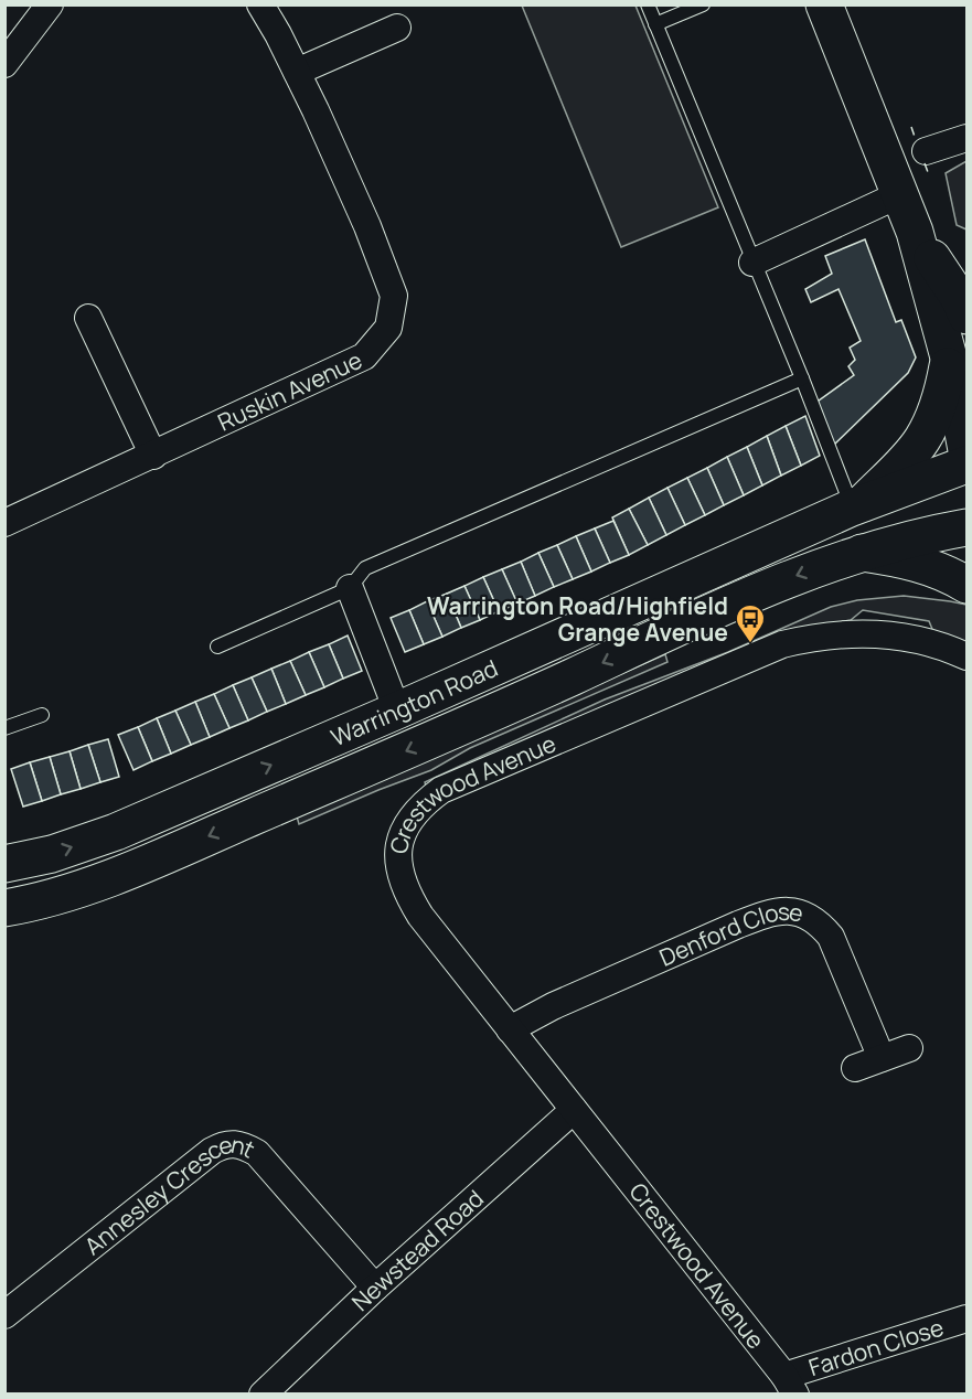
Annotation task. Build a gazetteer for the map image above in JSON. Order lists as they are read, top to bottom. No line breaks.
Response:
{"streets":{"main road":["Warrington Road"],"street":["Ruskin Avenue","Crestwood Avenue","Denford Close","Annesley Crescent","Newstead Road","Fardon Close"]},"crossings":[["Crestwood Avenue","Denford Close"],["Crestwood Avenue","Newstead Road"],["Crestwood Avenue","Fardon Close"],["Annesley Crescent","Newstead Road"]],"places":{"bus stop":["Warrington Road/Highfield Grange Avenue"]}}
